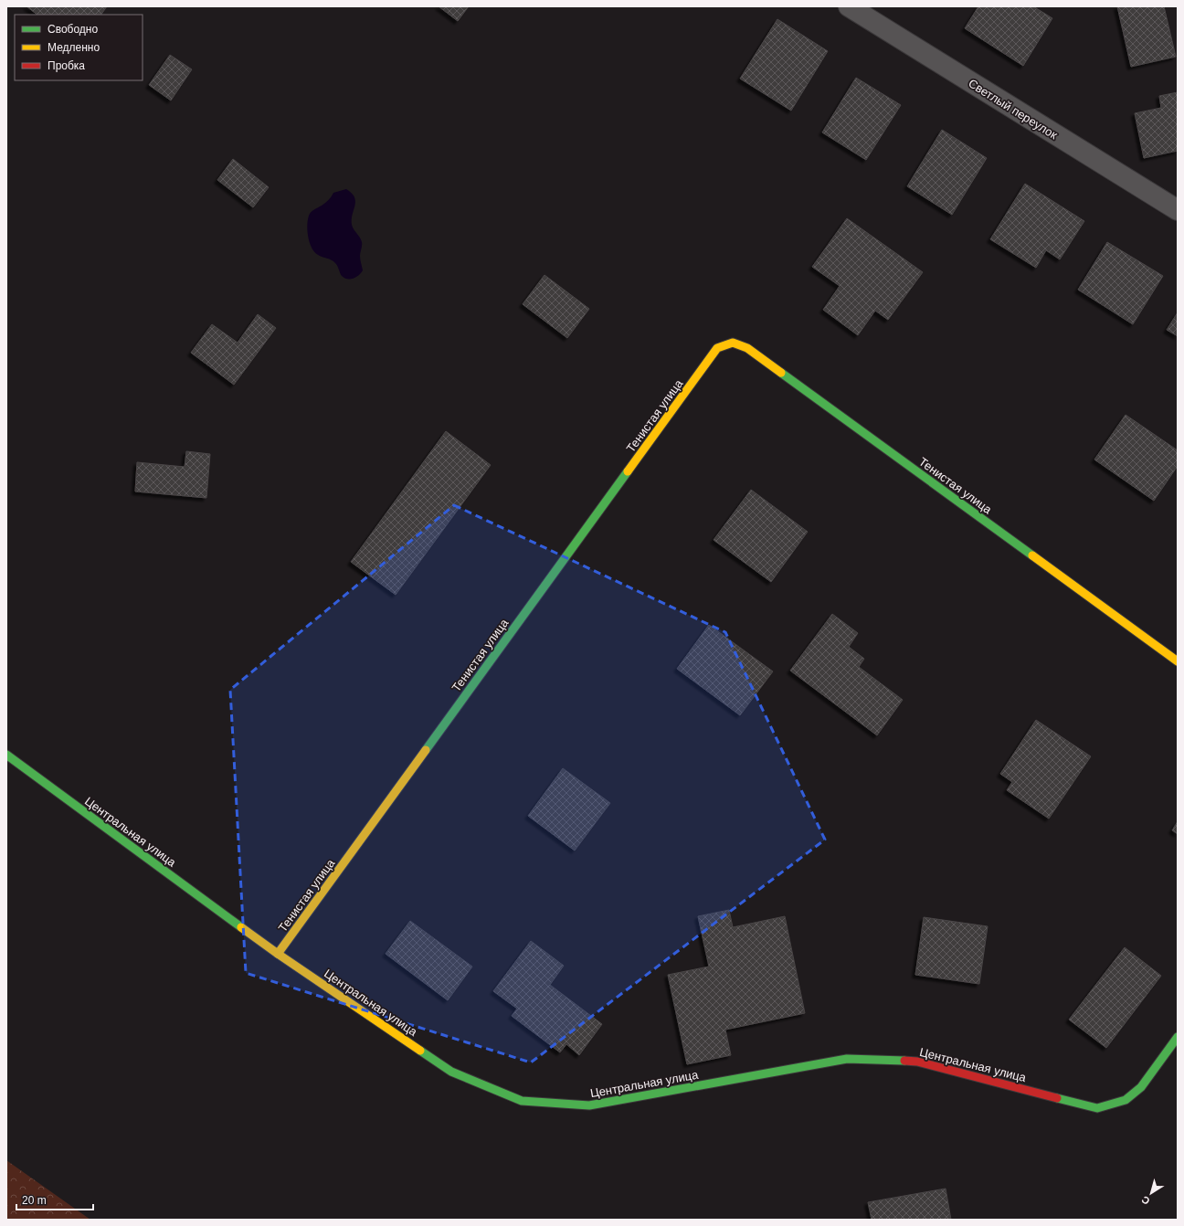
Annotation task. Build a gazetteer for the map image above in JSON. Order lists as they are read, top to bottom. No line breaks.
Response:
{"streets":{"street":["Светлый переулок","Тенистая улица","Центральная улица"]},"crossings":[["Тенистая улица","Центральная улица"]],"legend":["Свободно","Медленно","Пробка"],"scale_bar":"20 m","north":"bottom left"}
